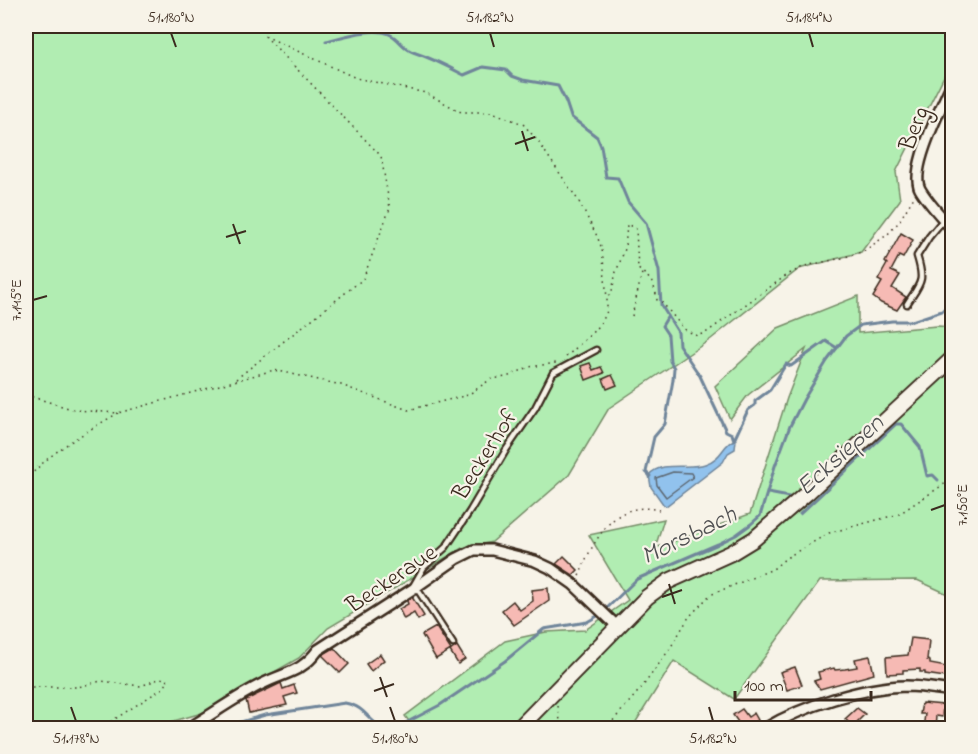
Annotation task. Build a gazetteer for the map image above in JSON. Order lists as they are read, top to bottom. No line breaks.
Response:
{"streets":{"street":["Berg","Beckeraue"],"lane":["Beckerhof"]},"crossings":[["Beckerhof","Beckeraue"]],"water":["Ecksiepen","Morsbach"],"scale_bar":"100 m","coordinates":["51.180°N","51.182°N","51.184°N","7.145°E","7.150°E","51.178°N"]}
